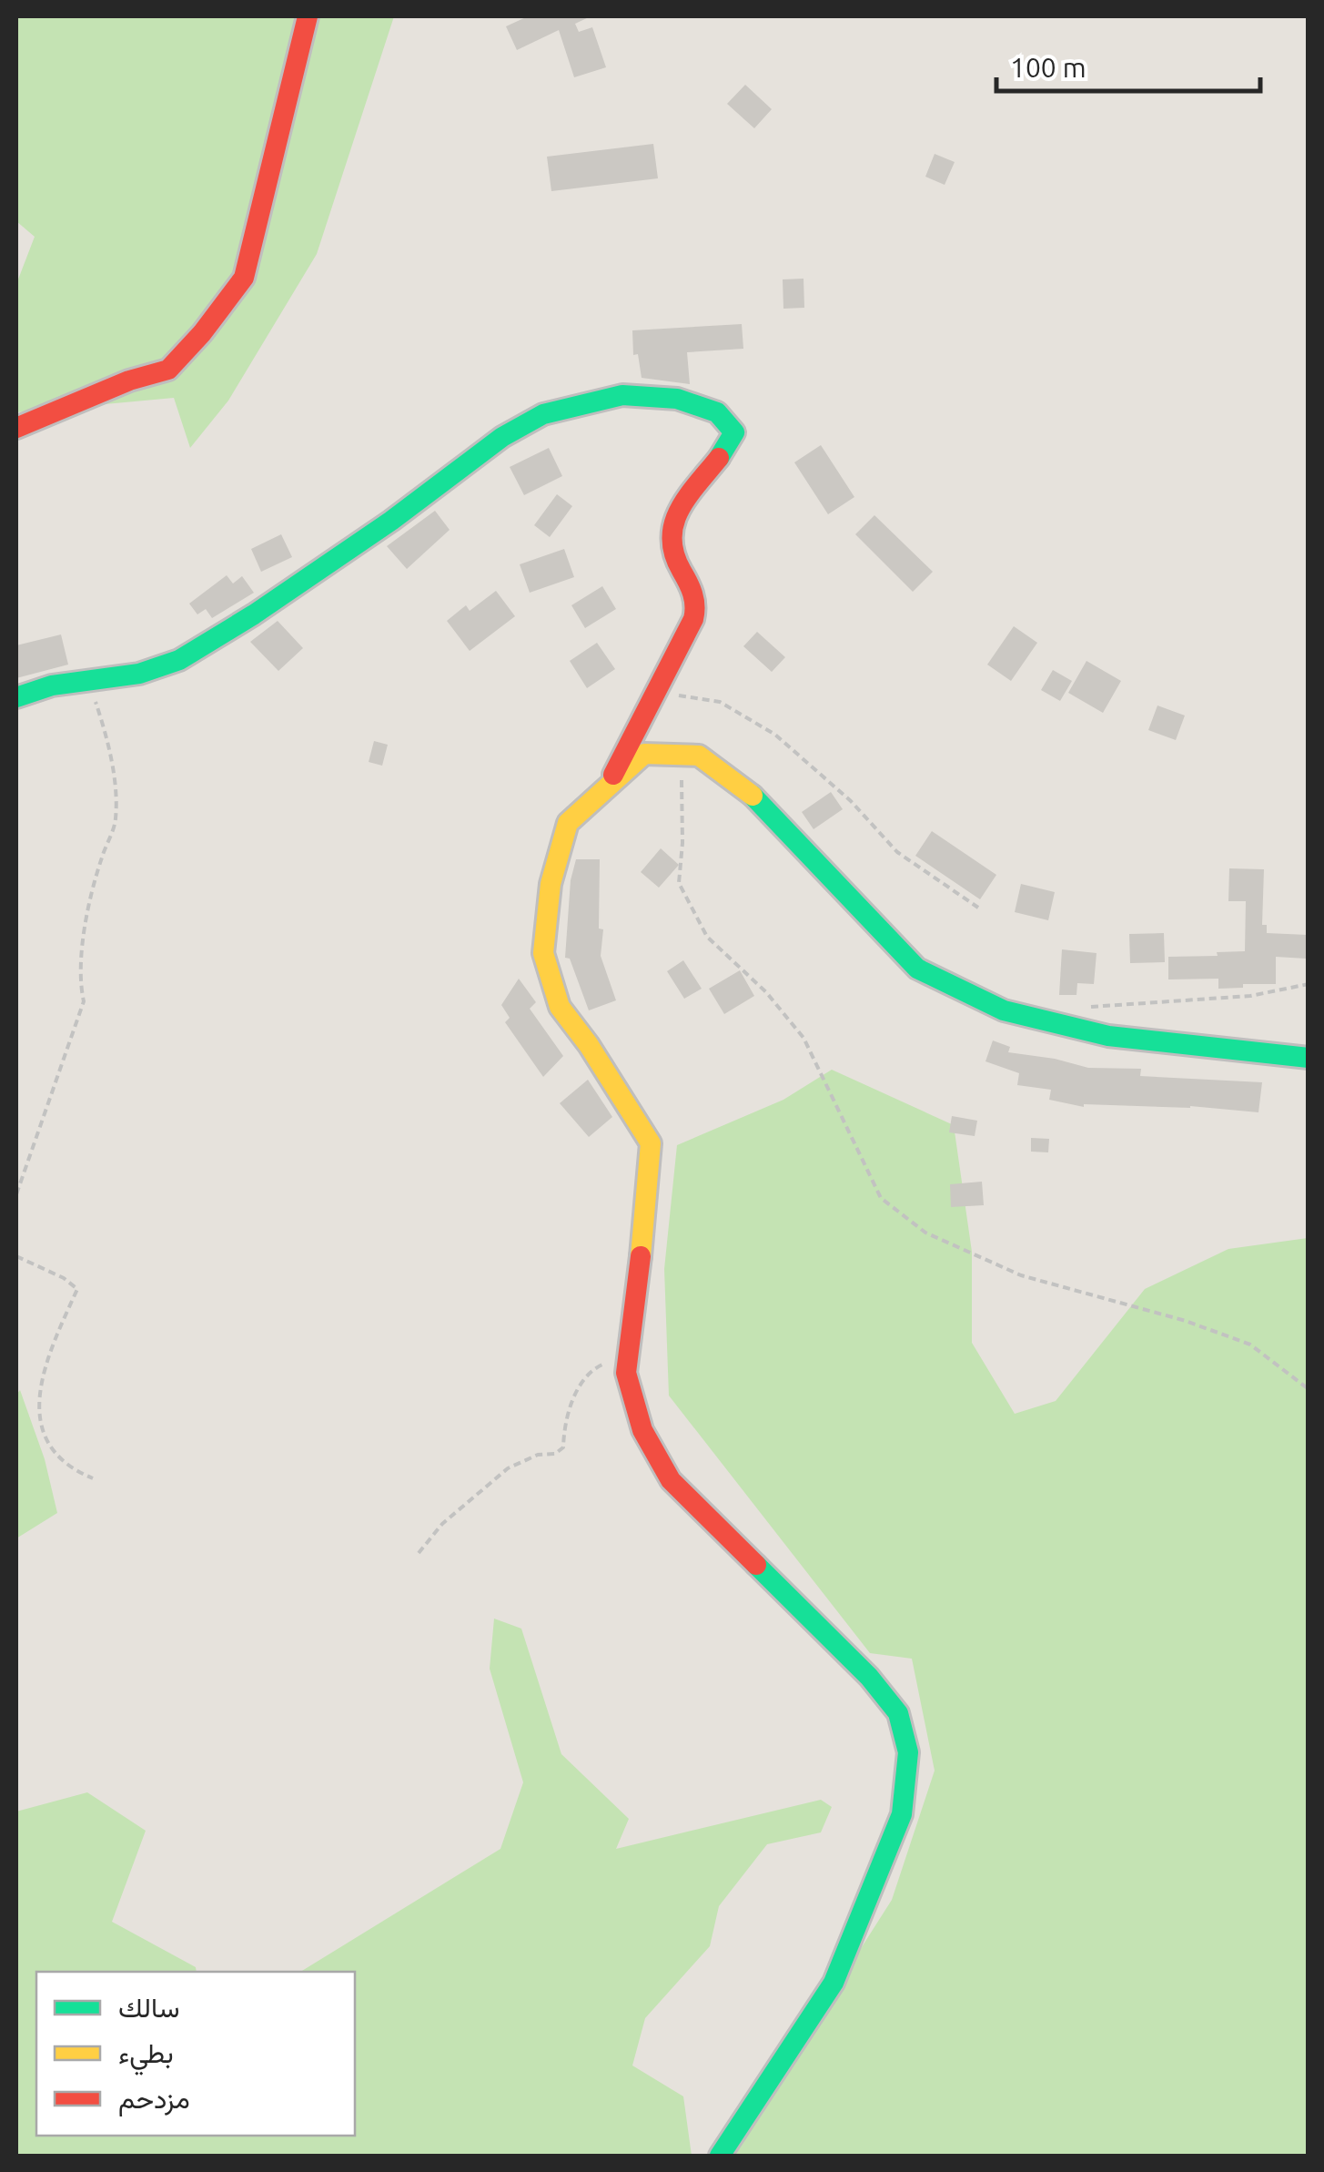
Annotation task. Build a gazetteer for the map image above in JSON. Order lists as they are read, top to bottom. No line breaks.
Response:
{"legend":["سالك","بطيء","مزدحم"],"scale_bar":"100 m"}
